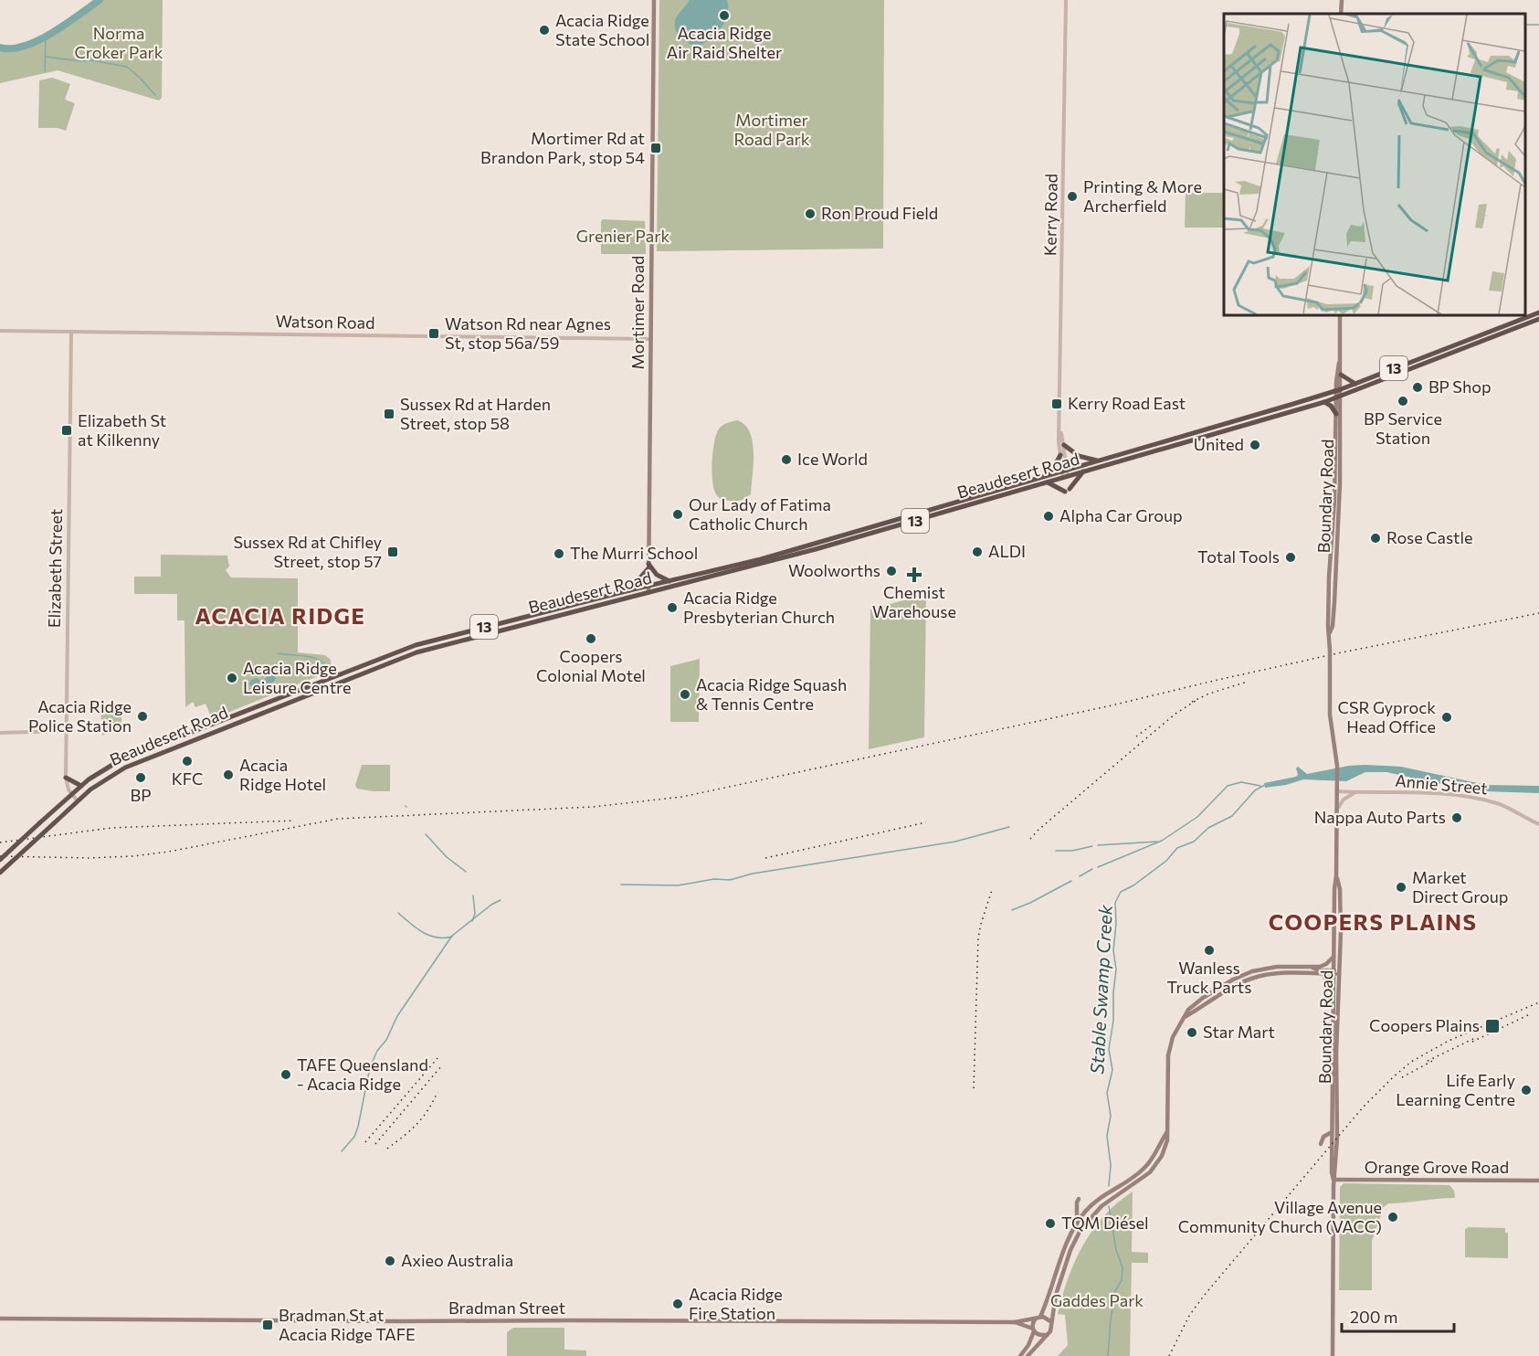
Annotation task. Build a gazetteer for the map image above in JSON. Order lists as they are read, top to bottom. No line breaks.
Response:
{"streets":{"highway":["13","Beaudesert Road"],"main road":["Mortimer Road","Boundary Road","Orange Grove Road","Bradman Street"],"street":["Kerry Road","Watson Road","Elizabeth Street","Annie Street"]},"crossings":[["Kerry Road","Beaudesert Road"],["Mortimer Road","Watson Road"],["Mortimer Road","Beaudesert Road"],["Watson Road","Elizabeth Street"],["Beaudesert Road","Boundary Road"],["Beaudesert Road","Elizabeth Street"],["Boundary Road","Annie Street"],["Boundary Road","Orange Grove Road"]],"districts":["ACACIA RIDGE","COOPERS PLAINS"],"water":["Stable Swamp Creek"],"parks":["Norma Croker Park","Mortimer Road Park","Grenier Park","Gaddes Park"],"places":{"other":["Acacia Ridge Air Raid Shelter","Acacia Ridge State School","Printing & More Archerfield","Ron Proud Field","BP Shop","BP Service Station","United","Ice World","Our Lady of Fatima Catholic Church","Alpha Car Group","Rose Castle","ALDI","The Murri School","Total Tools","Woolworths","Acacia Ridge Presbyterian Church","Coopers Colonial Motel","Acacia Ridge Leisure Centre","Acacia Ridge Squash & Tennis Centre","Acacia Ridge Police Station","CSR Gyprock Head Office","KFC","Acacia Ridge Hotel","BP","Nappa Auto Parts","Market Direct Group","Wanless Truck Parts","Star Mart","TAFE Queensland - Acacia Ridge","Life Early Learning Centre","Village Avenue Community Church (VACC)","TQM Diésel","Axieo Australia","Acacia Ridge Fire Station"],"transit":["Mortimer Rd at Brandon Park, stop 54","Watson Rd near Agnes St, stop 56a/59","Kerry Road East","Sussex Rd at Harden Street, stop 58","Elizabeth St at Kilkenny","Sussex Rd at Chifley Street, stop 57","Coopers Plains","Bradman St at Acacia Ridge TAFE"],"health":["Chemist Warehouse"]},"scale_bar":"200 m"}
